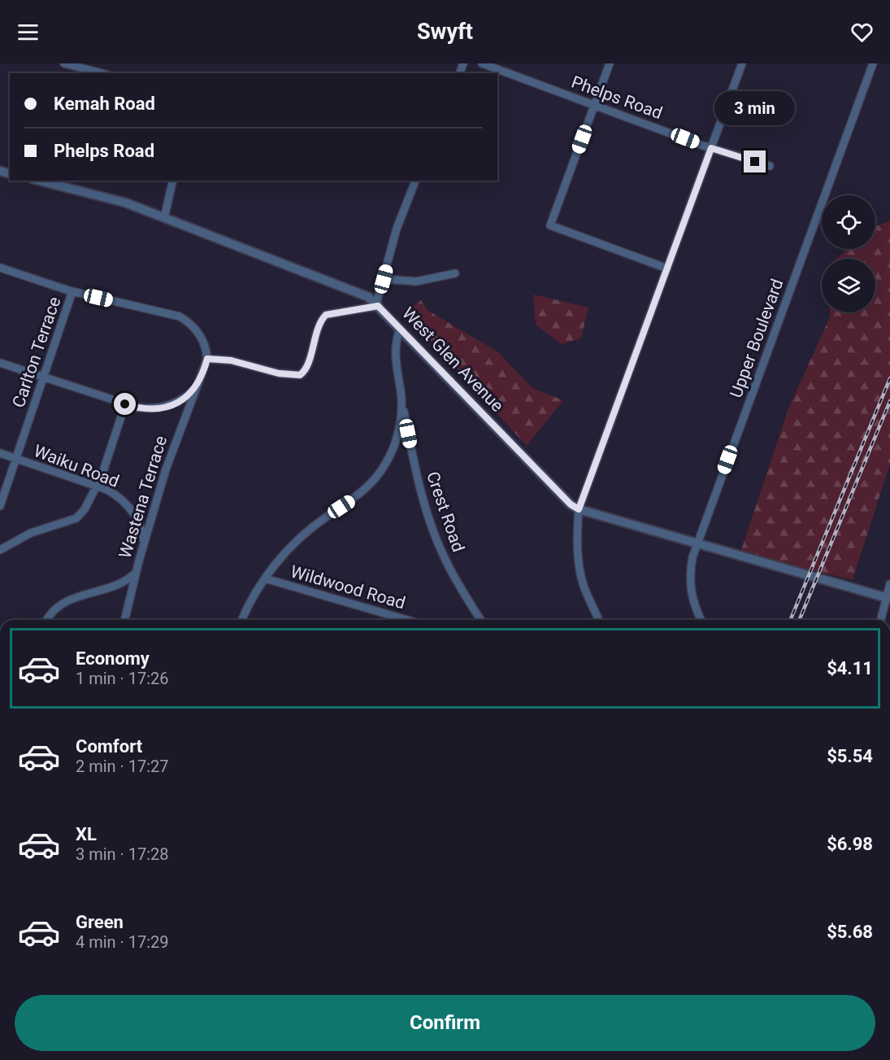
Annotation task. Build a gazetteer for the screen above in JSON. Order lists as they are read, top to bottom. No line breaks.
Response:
{"streets":{"street":["Phelps Road","Upper Boulevard","Carlton Terrace","West Glen Avenue","Waiku Road","Wastena Terrace","Crest Road","Wildwood Road"]},"crossings":[["Upper Boulevard","West Glen Avenue"],["Carlton Terrace","Waiku Road"],["Waiku Road","Wastena Terrace"]],"page":{"header":"Swyft","banner":["Kemah Road","Phelps Road"],"bubble":"3 min","list":[{"name":"Economy","note":"1 min · 17:26","value":"$4.11"},{"name":"Comfort","note":"2 min · 17:27","value":"$5.54"},{"name":"XL","note":"3 min · 17:28","value":"$6.98"},{"name":"Green","note":"4 min · 17:29","value":"$5.68"}],"buttons":"Confirm"}}
